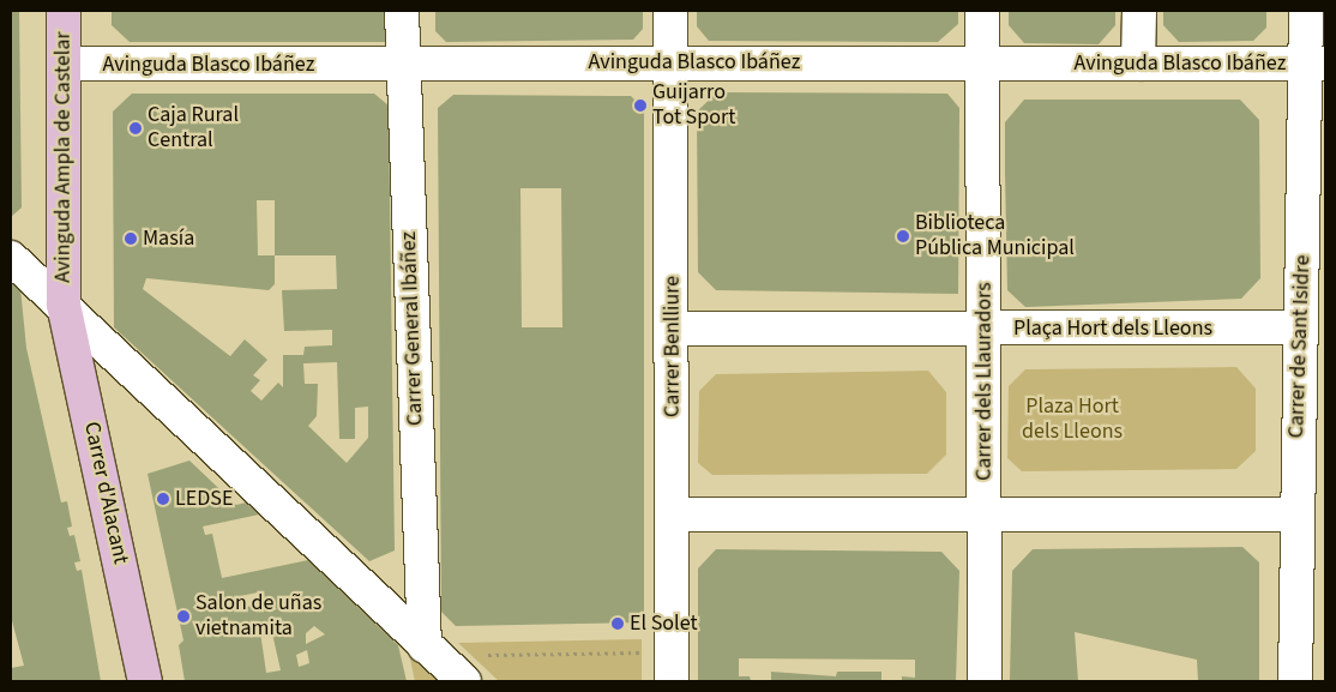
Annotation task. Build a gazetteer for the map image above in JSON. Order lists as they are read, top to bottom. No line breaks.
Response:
{"streets":{"main road":["Avinguda Ampla de Castelar","Carrer d'Alacant"],"street":["Avinguda Blasco Ibáñez","Carrer General Ibáñez","Plaça Hort dels Lleons","Carrer Benlliure","Carrer de Sant Isidre","Carrer dels Llauradors"]},"crossings":[["Avinguda Blasco Ibáñez","Avinguda Ampla de Castelar"],["Avinguda Blasco Ibáñez","Carrer General Ibáñez"],["Avinguda Blasco Ibáñez","Carrer Benlliure"],["Avinguda Blasco Ibáñez","Carrer de Sant Isidre"],["Avinguda Blasco Ibáñez","Carrer dels Llauradors"],["Avinguda Ampla de Castelar","Carrer d'Alacant"],["Plaça Hort dels Lleons","Carrer Benlliure"],["Plaça Hort dels Lleons","Carrer de Sant Isidre"],["Plaça Hort dels Lleons","Carrer dels Llauradors"]],"parks":["Plaza Hort dels Lleons"],"places":["Guijarro Tot Sport","Caja Rural Central","Biblioteca Pública Municipal","Masía","LEDSE","Salon de uñas vietnamita","El Solet"]}
